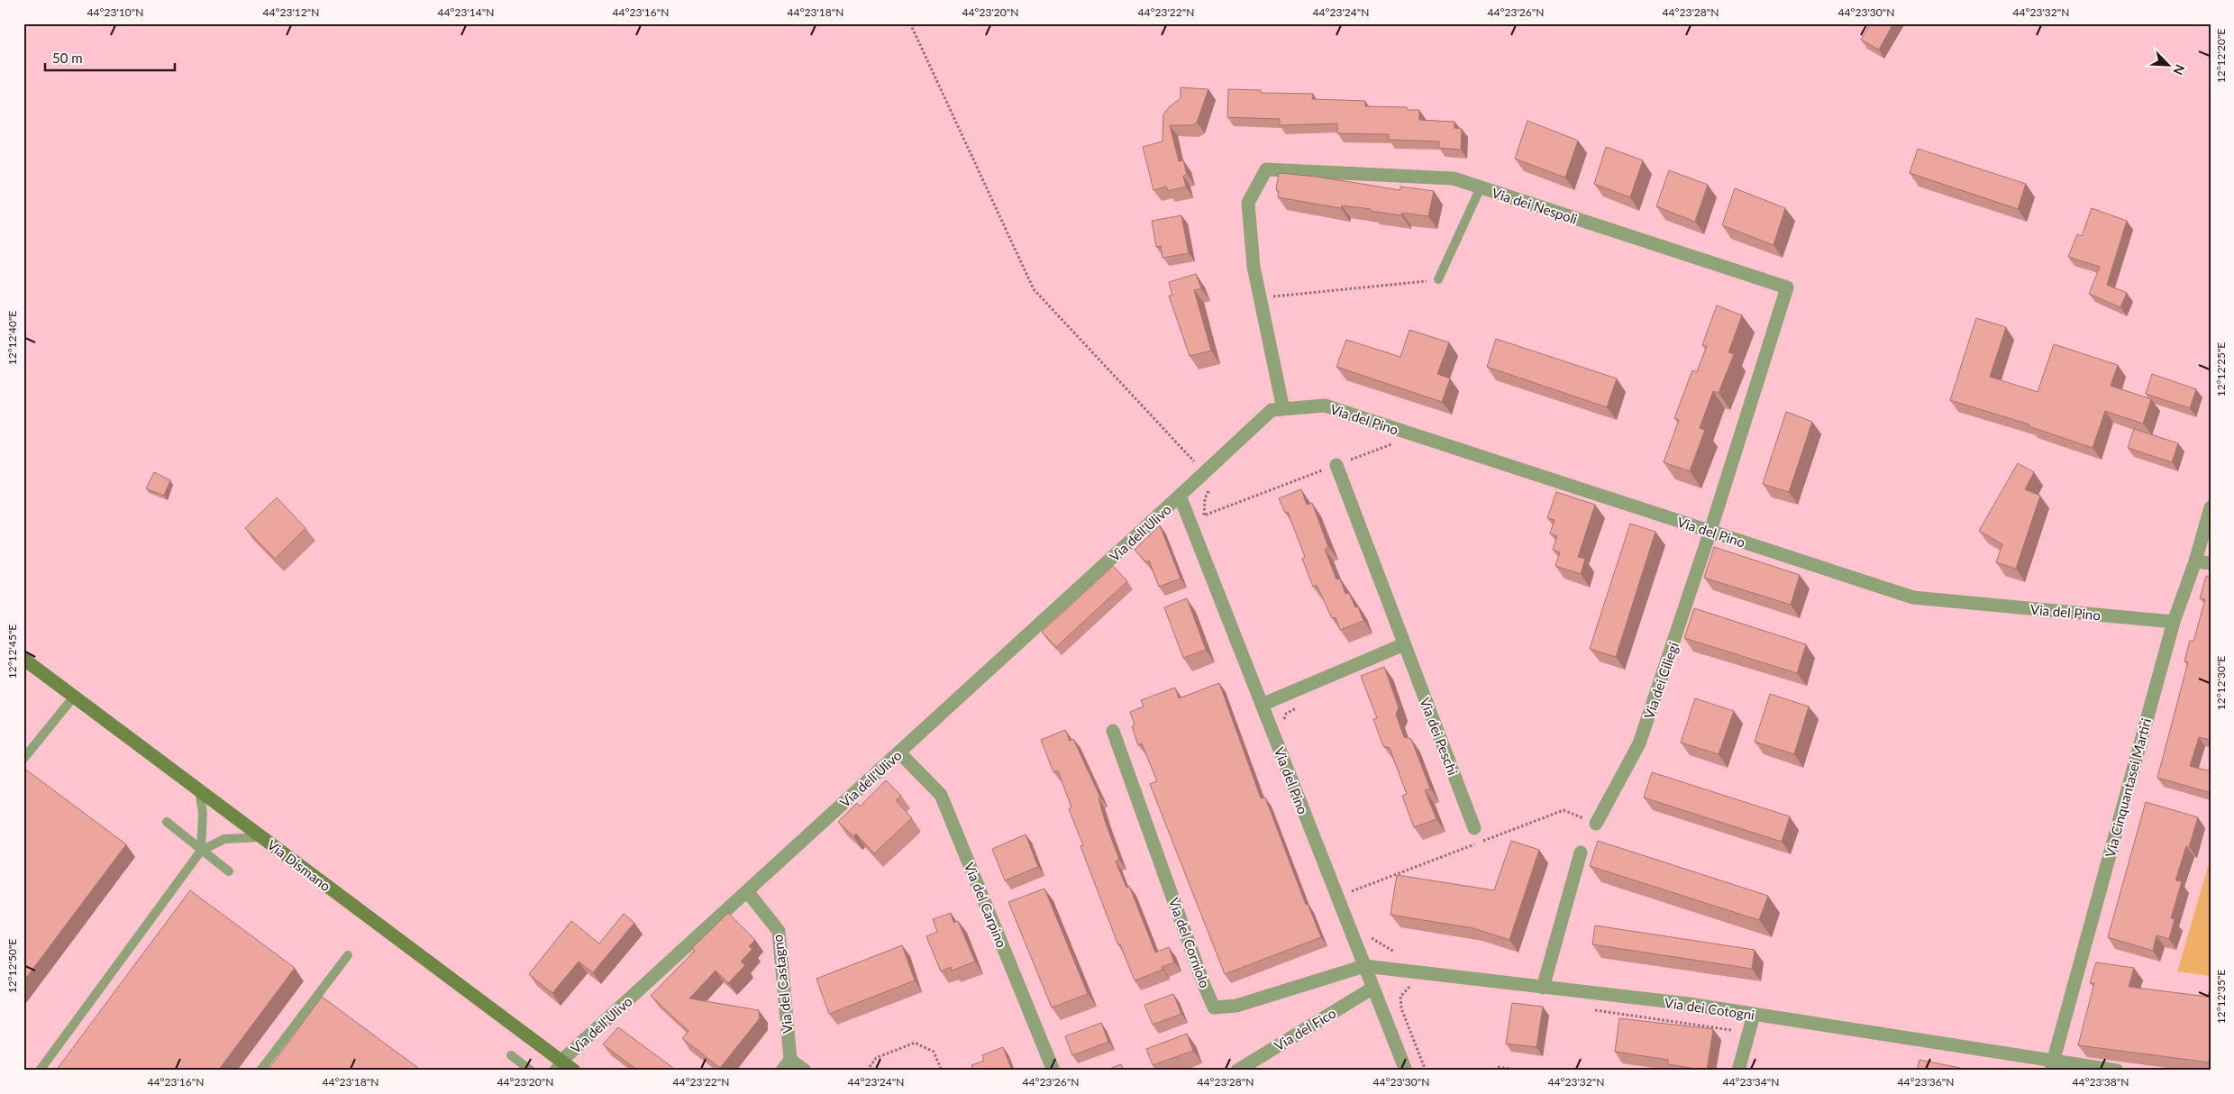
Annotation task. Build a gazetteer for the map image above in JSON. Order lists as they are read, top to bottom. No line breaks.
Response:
{"streets":{"main road":["Via Dismano"],"street":["Via dei Nespoli","Via del Pino","Via dell'Ulivo","Via dei Ciliegi","Via dei Peschi","Via Cinquantasei Martiri","Via del Carpino","Via del Corniolo","Via del Castagno","Via dei Cotogni","Via del Fico"]},"crossings":[["Via dei Nespoli","Via del Pino"],["Via dei Nespoli","Via dei Ciliegi"],["Via del Pino","Via dell'Ulivo"],["Via del Pino","Via dei Ciliegi"],["Via del Pino","Via Cinquantasei Martiri"],["Via del Pino","Via del Corniolo"],["Via del Pino","Via dei Cotogni"],["Via del Pino","Via del Fico"],["Via dell'Ulivo","Via Dismano"],["Via dell'Ulivo","Via del Carpino"],["Via dell'Ulivo","Via del Castagno"],["Via Cinquantasei Martiri","Via dei Cotogni"],["Via del Corniolo","Via dei Cotogni"]],"scale_bar":"50 m","north":"bottom right","coordinates":["44°23'10\"N","44°23'12\"N","44°23'14\"N","44°23'16\"N","44°23'18\"N","44°23'20\"N","44°23'22\"N","44°23'24\"N","44°23'26\"N","44°23'28\"N","44°23'30\"N","44°23'32\"N","12°12'20\"E","12°12'40\"E","12°12'25\"E","12°12'45\"E","12°12'30\"E","12°12'50\"E","12°12'35\"E","44°23'34\"N","44°23'36\"N","44°23'38\"N"]}
